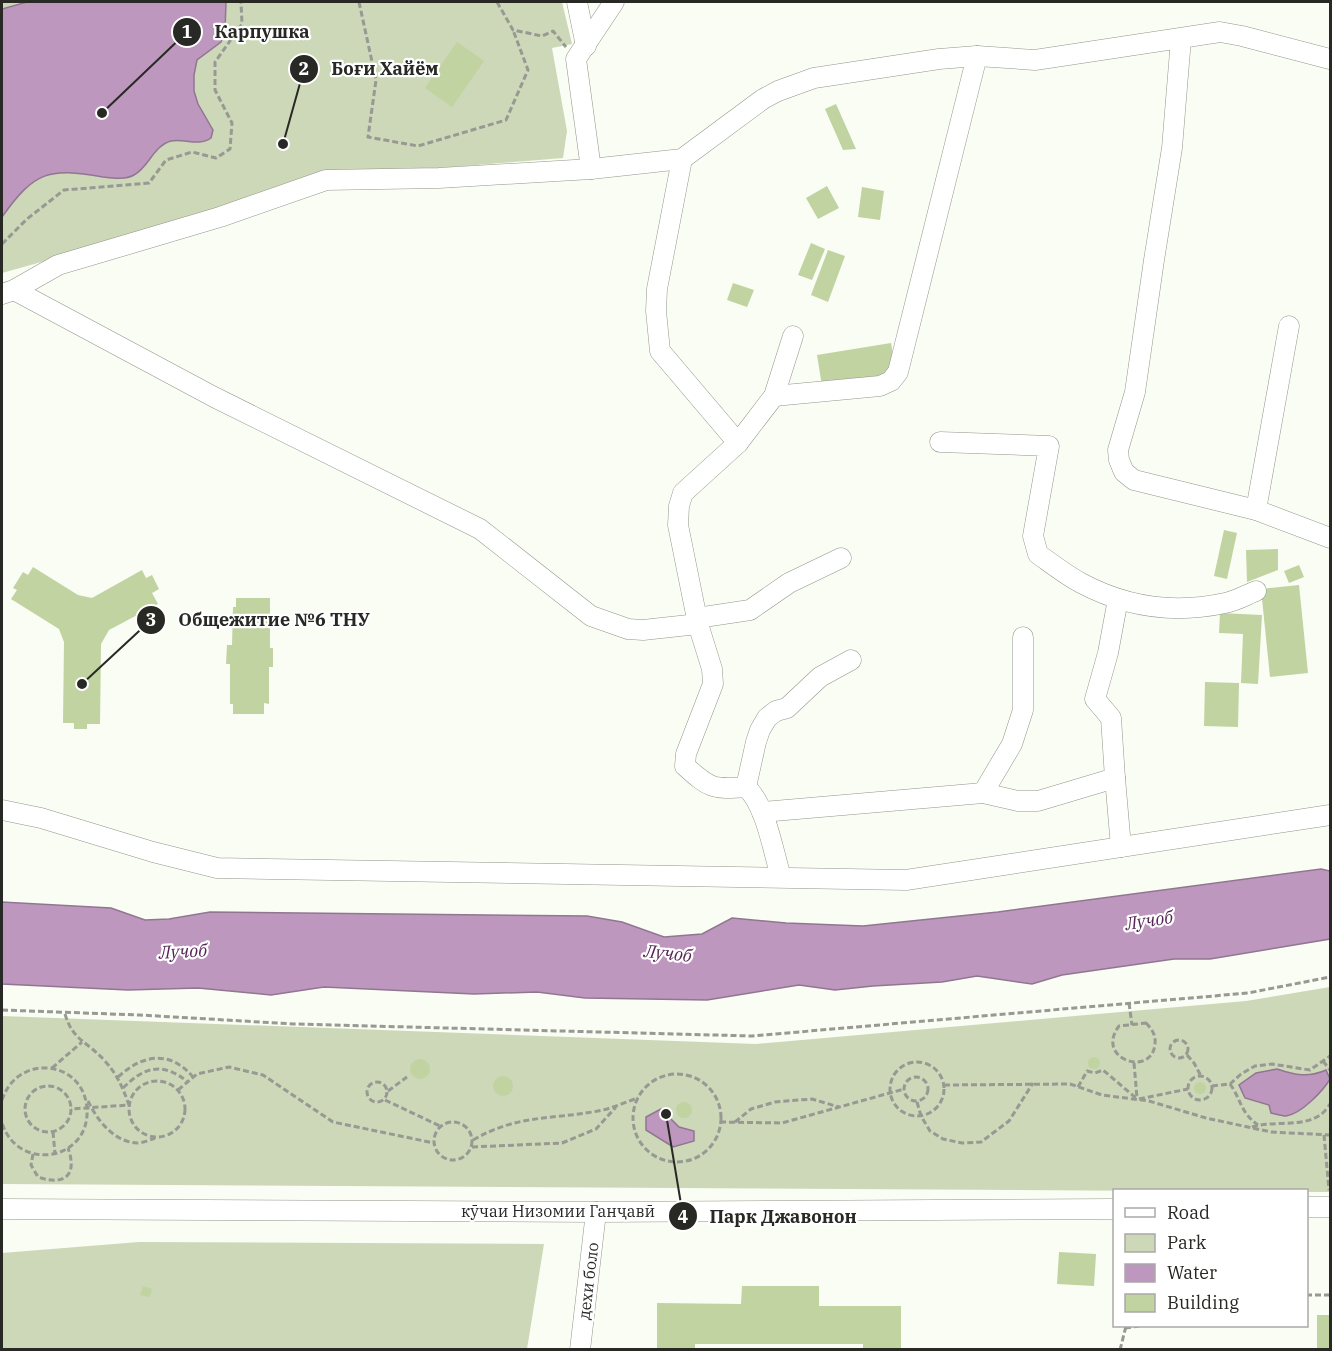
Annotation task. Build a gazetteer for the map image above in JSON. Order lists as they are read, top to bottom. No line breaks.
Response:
{"streets":{"street":["кӯчаи Низомии Ганҷавӣ","дехи боло"]},"crossings":[["кӯчаи Низомии Ганҷавӣ","дехи боло"]],"water":["Лучоб"],"places":["Карпушка","Боғи Хайём","Общежитие №6 ТНУ","Парк Джавонон"],"legend":["Road","Park","Water","Building"]}
